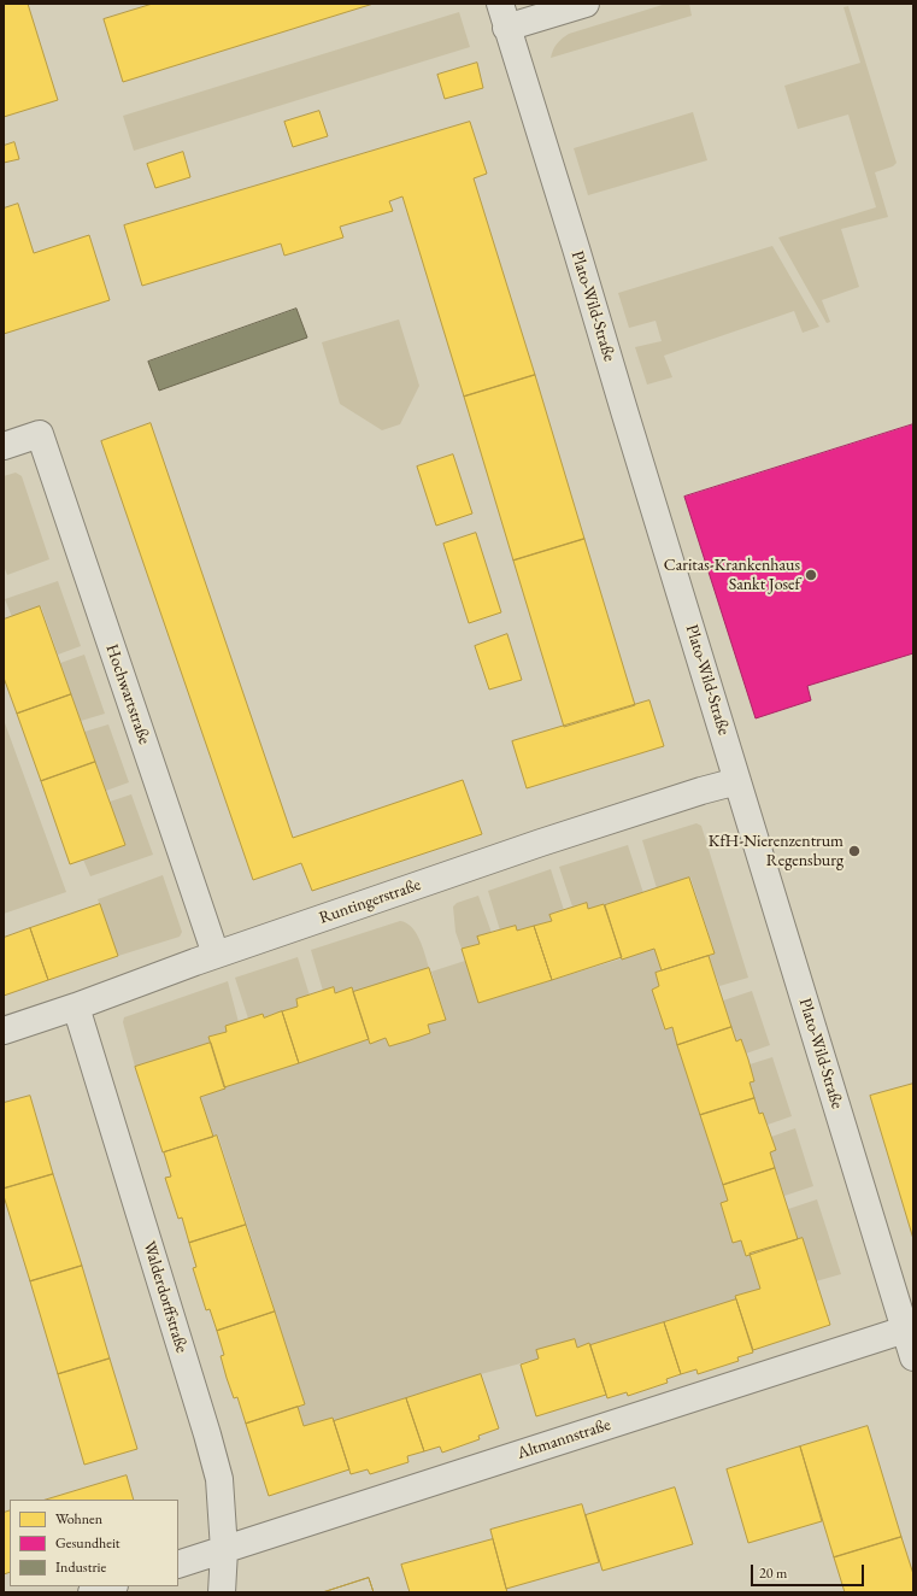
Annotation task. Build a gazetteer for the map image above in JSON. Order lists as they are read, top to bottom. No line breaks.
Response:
{"streets":{"street":["Plato-Wild-Straße","Hochwartstraße","Runtingerstraße","Walderdorffstraße","Altmannstraße"]},"crossings":[["Plato-Wild-Straße","Runtingerstraße"],["Plato-Wild-Straße","Altmannstraße"],["Hochwartstraße","Runtingerstraße"],["Runtingerstraße","Walderdorffstraße"],["Walderdorffstraße","Altmannstraße"]],"places":["Caritas-Krankenhaus Sankt Josef","KfH-Nierenzentrum Regensburg"],"legend":["Wohnen","Gesundheit","Industrie"],"scale_bar":"20 m"}
